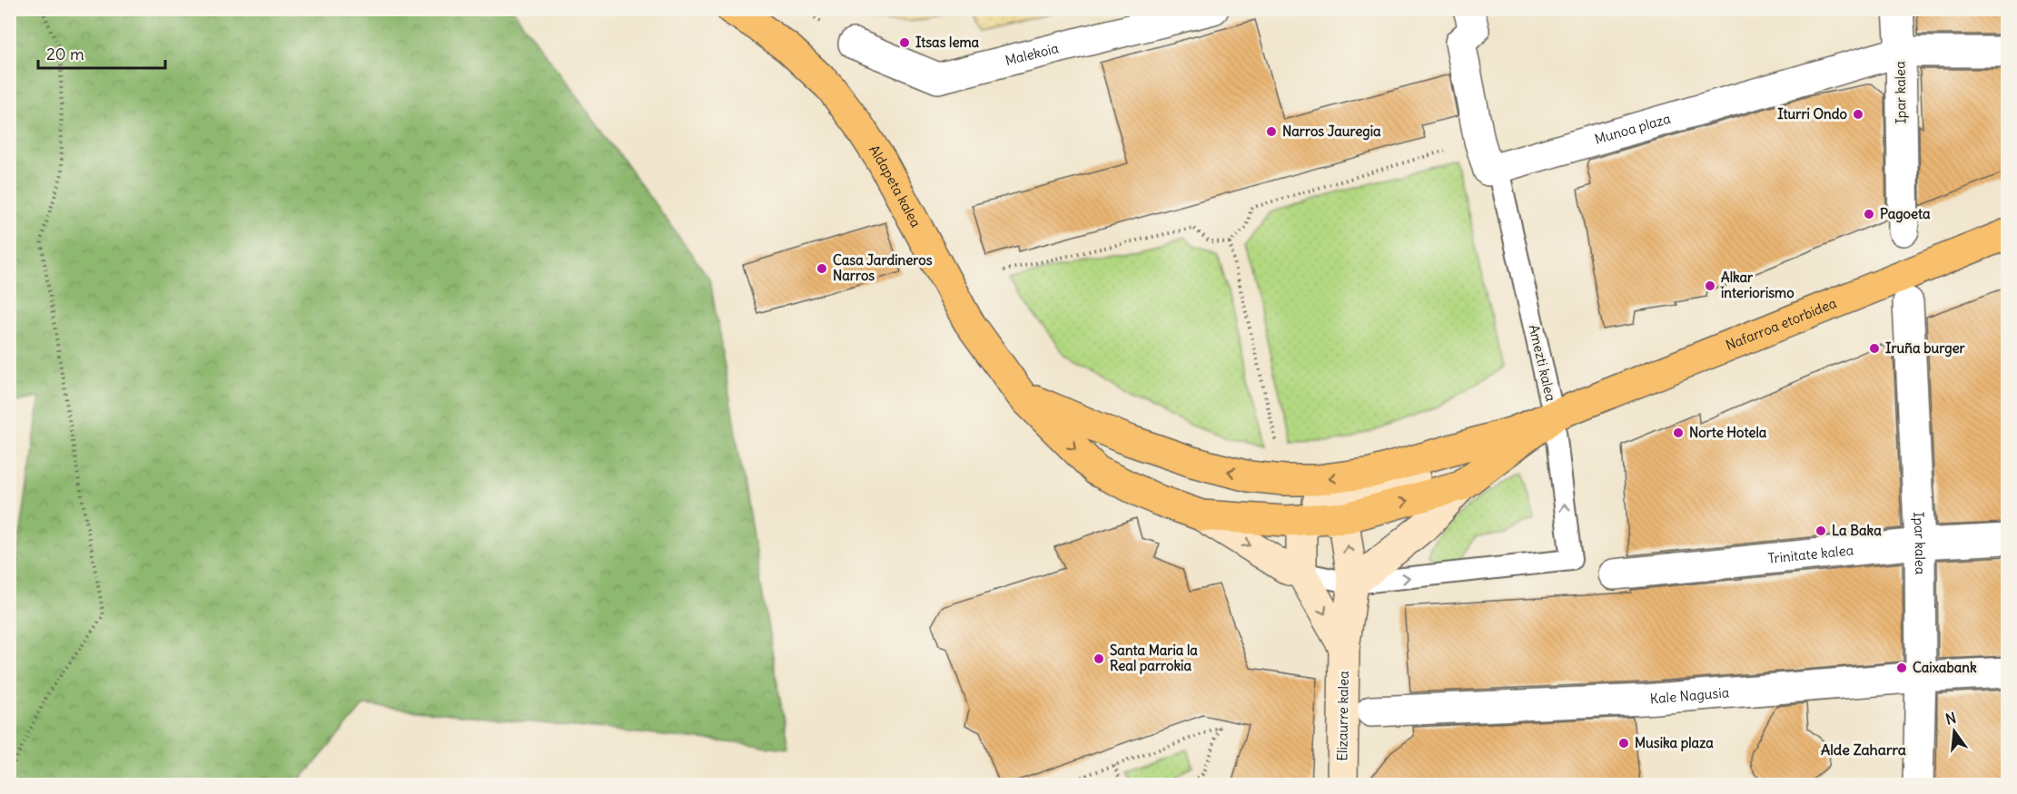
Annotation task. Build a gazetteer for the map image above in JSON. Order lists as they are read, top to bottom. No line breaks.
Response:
{"streets":{"highway":["Aldapeta kalea","Nafarroa etorbidea"],"main road":["Elizaurre kalea"],"street":["Malekoia","Ipar kalea","Munoa plaza","Trinitate kalea","Kale Nagusia"],"lane":["Amezti kalea"]},"crossings":[["Ipar kalea","Munoa plaza"],["Ipar kalea","Trinitate kalea"],["Ipar kalea","Kale Nagusia"],["Aldapeta kalea","Elizaurre kalea"],["Nafarroa etorbidea","Amezti kalea"],["Amezti kalea","Elizaurre kalea"]],"districts":["Alde Zaharra"],"places":["Itsas lema","Iturri Ondo","Narros Jauregia","Pagoeta","Casa Jardineros Narros","Alkar interiorismo","Iruña burger","Norte Hotela","La Baka","Santa Maria la Real parrokia","Caixabank","Musika plaza"],"scale_bar":"20 m","north":"top"}
